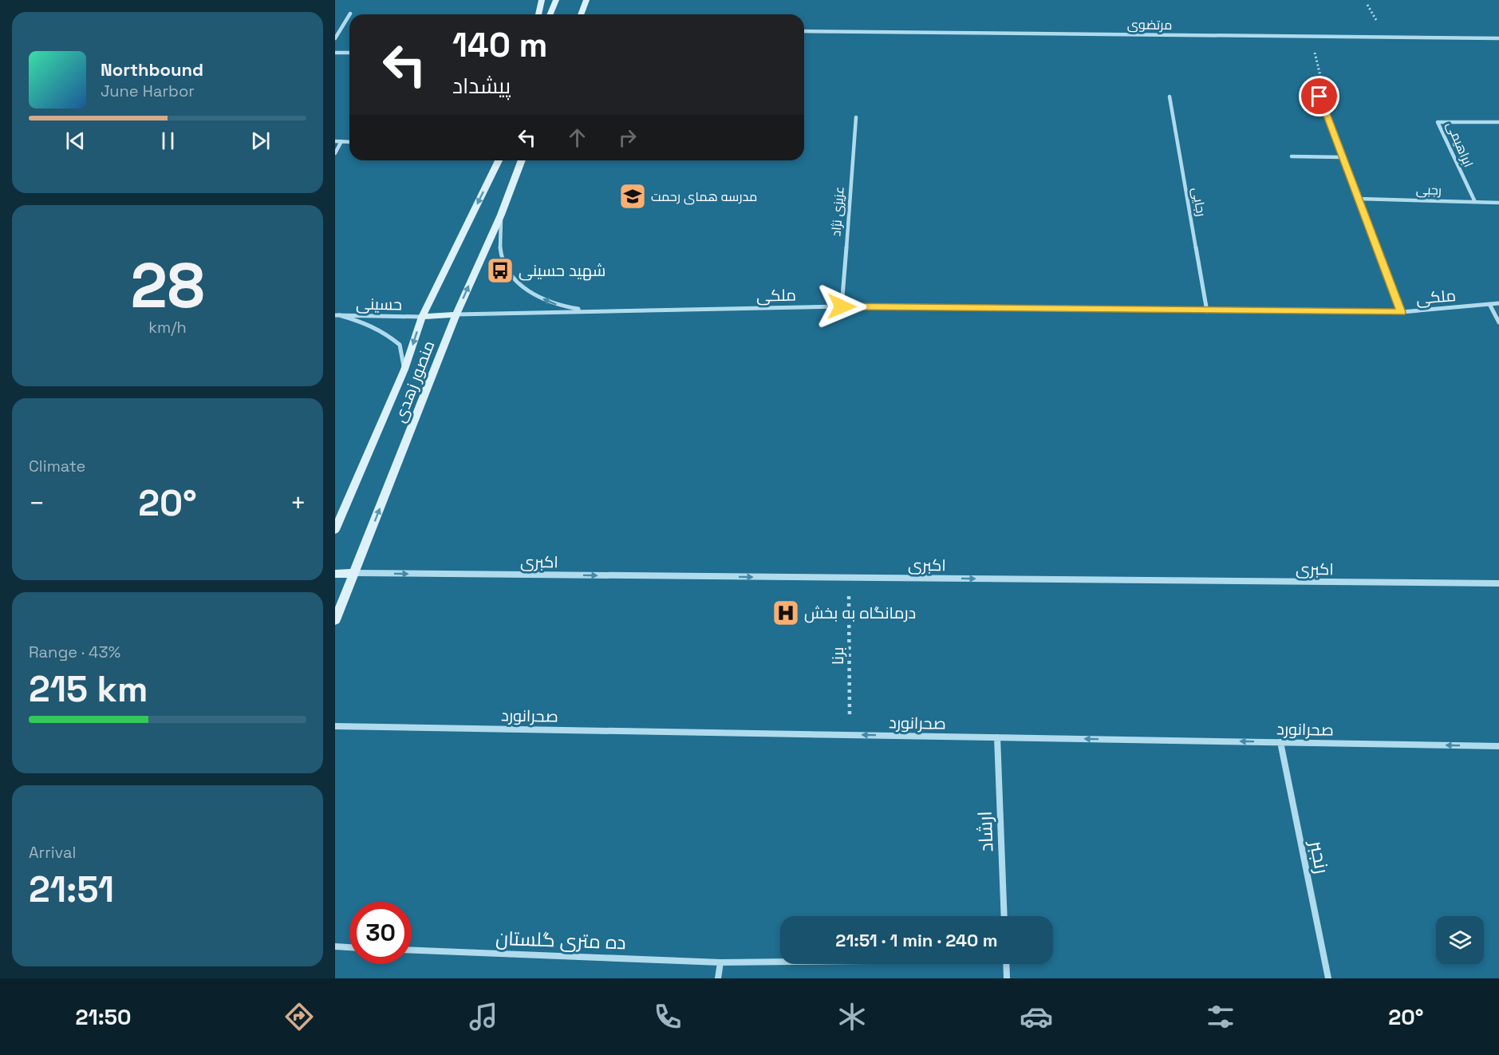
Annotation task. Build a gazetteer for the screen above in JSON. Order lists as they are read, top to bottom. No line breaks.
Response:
{"streets":{"main road":["منصور زهدی"],"street":["مرتضوی","ابراهیمی","رجبی","رجایی","عزیزی نژاد","ملکی","حسینی","اکبری","صحرانورد","ارشاد","رنجبر","ده متری گلستان"],"path":["برنا"]},"crossings":[["ابراهیمی","رجبی"],["رجایی","ملکی"],["عزیزی نژاد","ملکی"],["ملکی","منصور زهدی"],["حسینی","منصور زهدی"],["منصور زهدی","اکبری"],["اکبری","برنا"],["برنا","صحرانورد"],["صحرانورد","ارشاد"],["صحرانورد","رنجبر"]],"one_way":["اکبری","صحرانورد"],"places":{"school or university":["مدرسه همای رحمت"],"bus stop":["شهید حسینی"],"hospital":["درمانگاه به بخش"]},"page":{"turn":["140 m","پیشداد"],"song":["Northbound","June Harbor"],"tile":[["28","km/h"],"Climate",["Range · 43%","215 km"],["Arrival","21:51"]],"heat":["−","20°","+"],"limit":"30","trip":"21:51 · 1 min · 240 m","tabs":["21:50","20°"]}}
